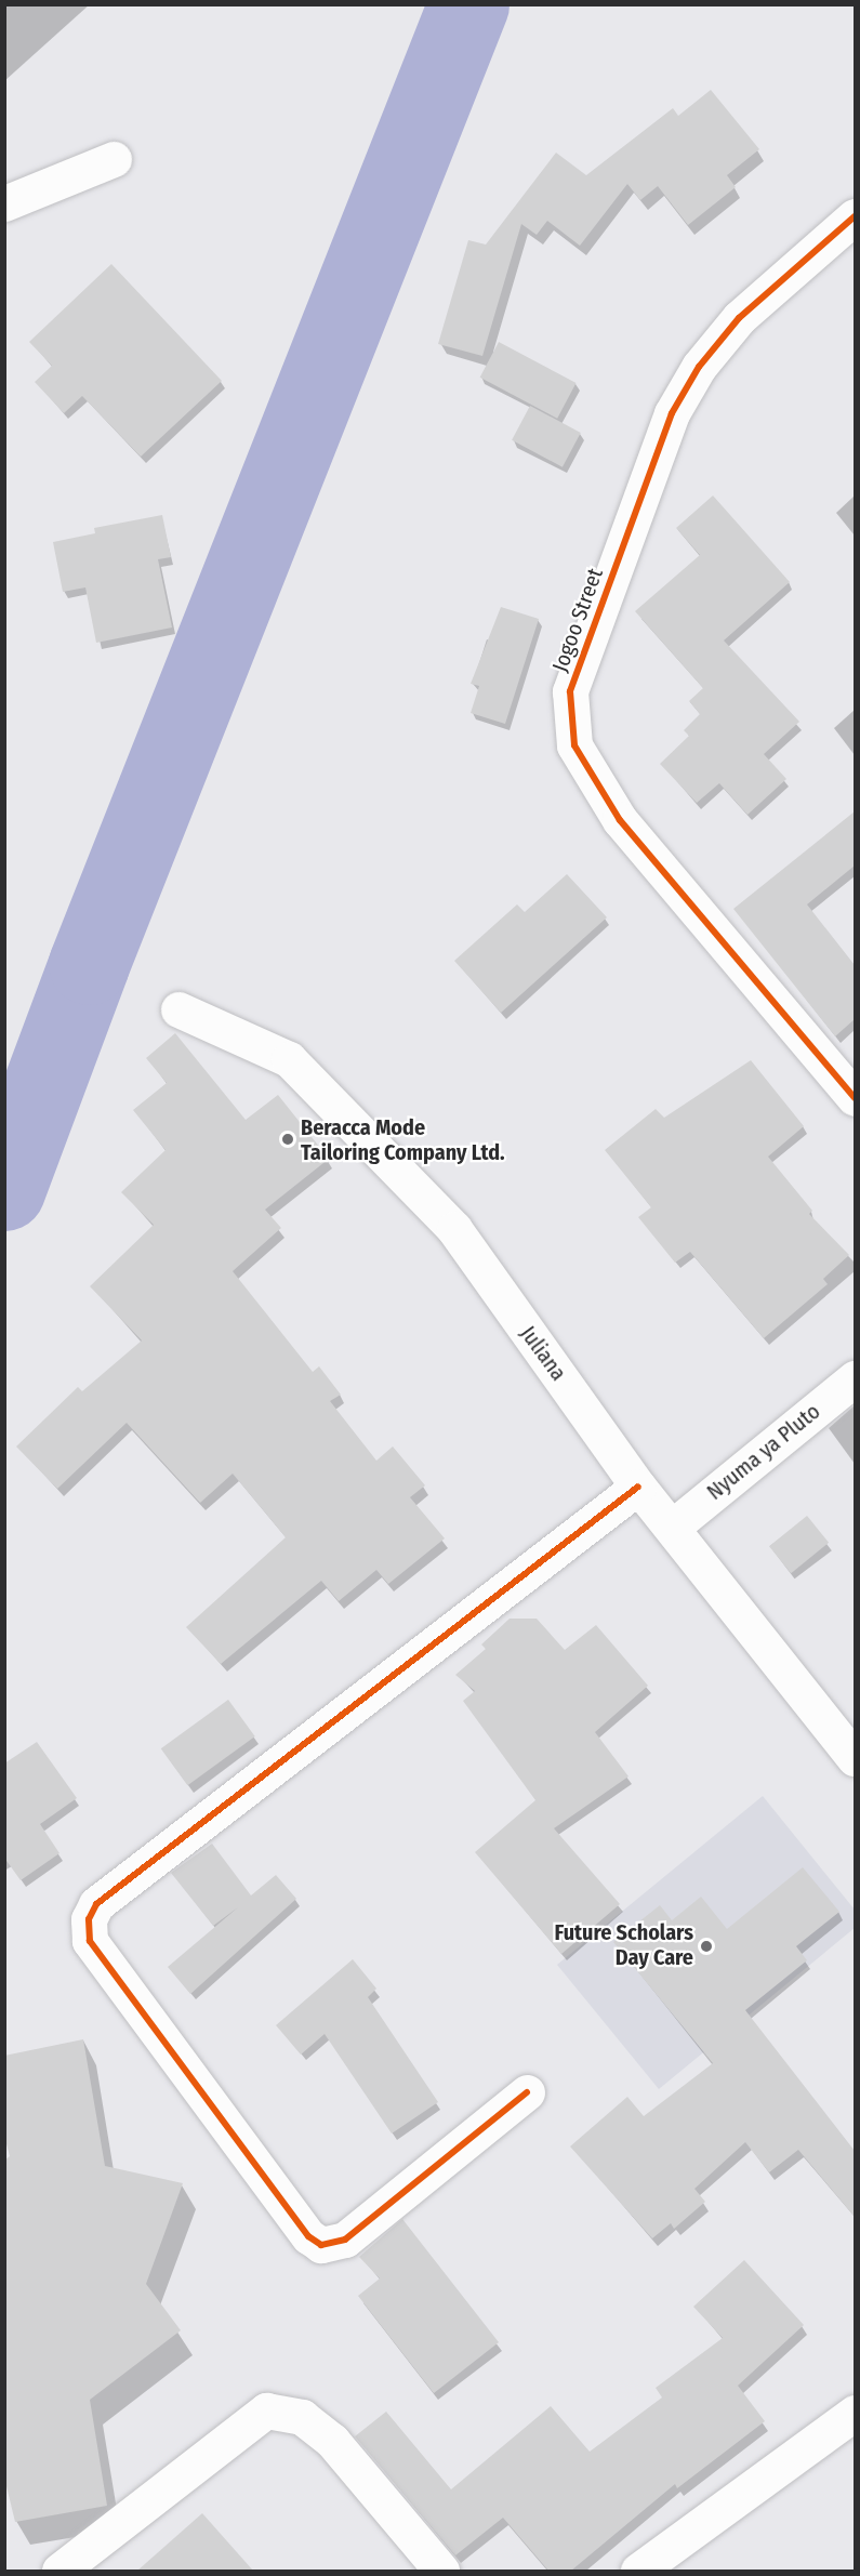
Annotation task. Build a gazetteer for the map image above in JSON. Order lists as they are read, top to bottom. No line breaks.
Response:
{"streets":{"street":["Jogoo Street","Juliana","Nyuma ya Pluto"]},"crossings":[["Juliana","Nyuma ya Pluto"]],"places":["Beracca Mode Tailoring Company Ltd.","Future Scholars Day Care"]}
